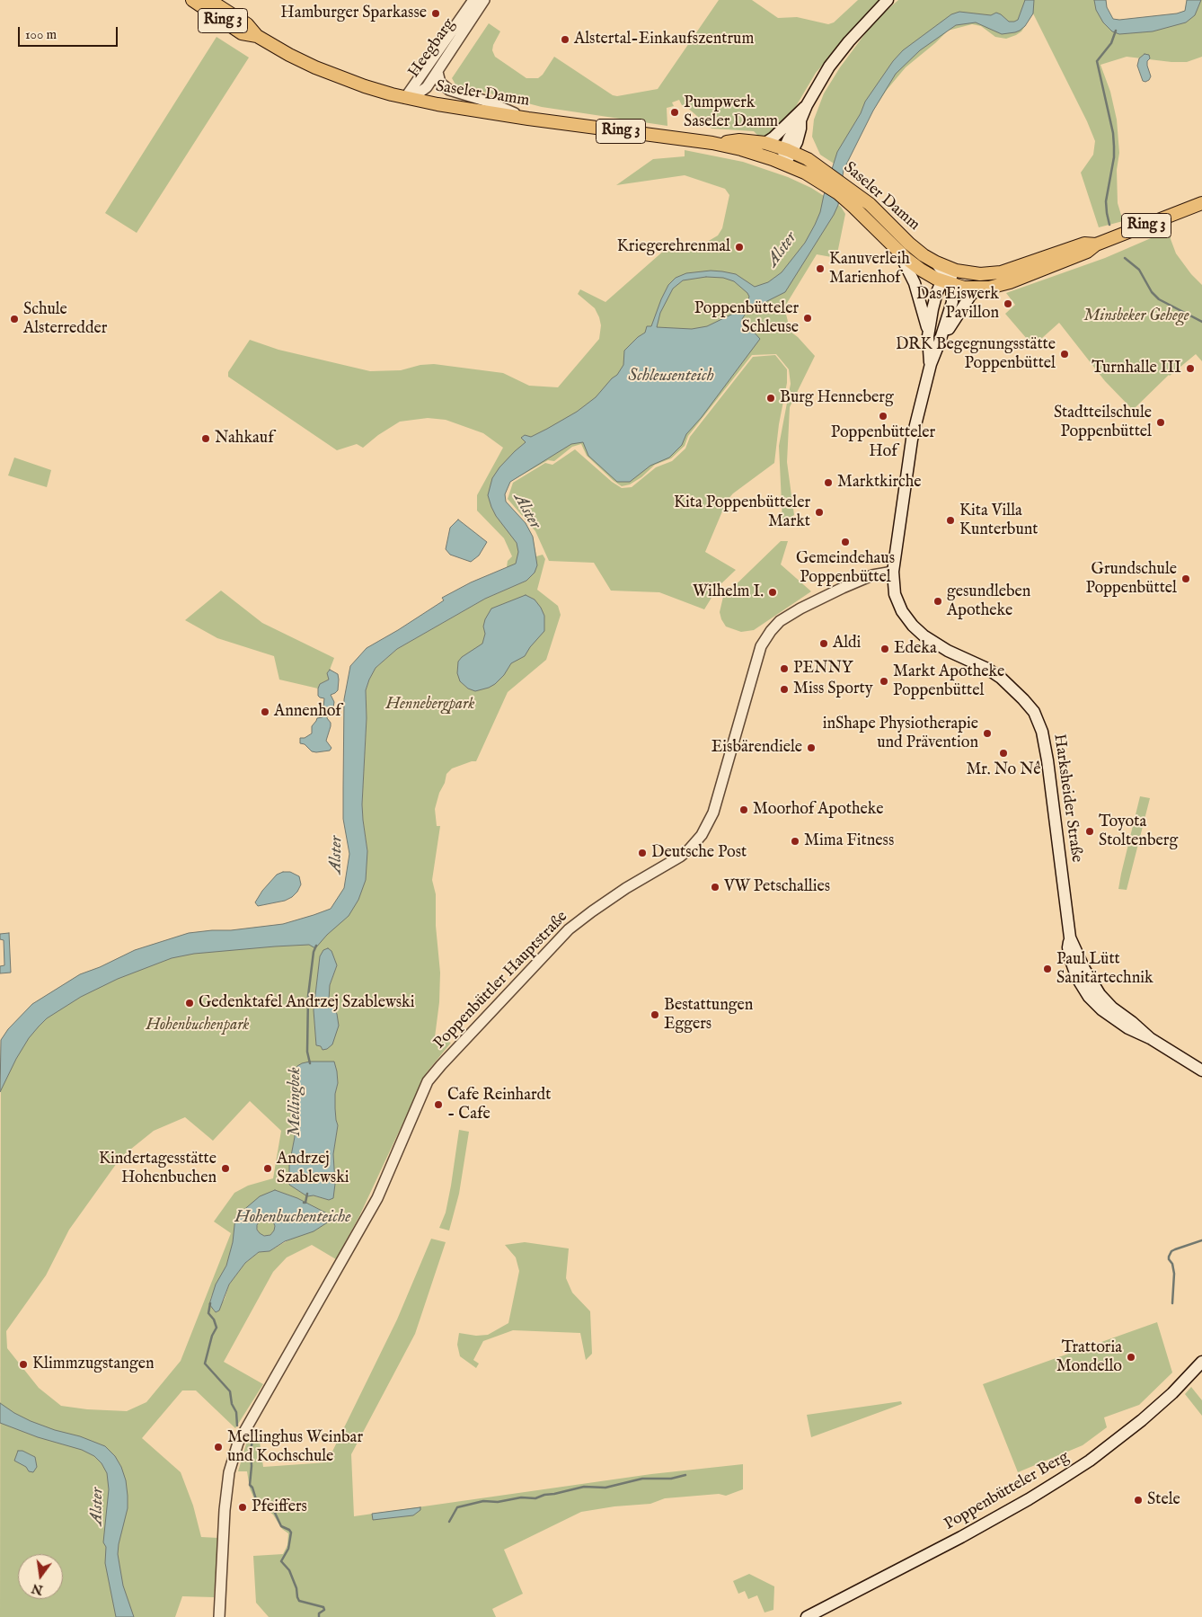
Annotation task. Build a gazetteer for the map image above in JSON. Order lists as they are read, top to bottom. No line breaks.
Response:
{"streets":{"main road":["Ring 3","Saseler Damm","Harksheider Straße","Poppenbütteler Berg"],"street":["Heegbarg","Poppenbüttler Hauptstraße"]},"crossings":[["Ring 3","Saseler Damm"],["Heegbarg","Saseler Damm"],["Harksheider Straße","Poppenbüttler Hauptstraße"]],"water":["Alster","Schleusenteich","Mellingbek","Hohenbuchenteiche"],"parks":["Minsbeker Gehege","Hennebergpark","Hohenbuchenpark"],"places":["Hamburger Sparkasse","Alstertal-Einkaufszentrum","Pumpwerk Saseler Damm","Kriegerehrenmal","Kanuverleih Marienhof","Das Eiswerk Pavillon","Poppenbütteler Schleuse","Schule Alsterredder","DRK Begegnungsstätte Poppenbüttel","Turnhalle III","Burg Henneberg","Poppenbütteler Hof","Stadtteilschule Poppenbüttel","Nahkauf","Marktkirche","Kita Poppenbütteler Markt","Kita Villa Kunterbunt","Gemeindehaus Poppenbüttel","Grundschule Poppenbüttel","Wilhelm I.","gesundleben Apotheke","Aldi","Edeka","PENNY","Markt Apotheke Poppenbüttel","Miss Sporty","Annenhof","inShape Physiotherapie und Prävention","Eisbärendiele","Mr. No Nê","Moorhof Apotheke","Toyota Stoltenberg","Mima Fitness","Deutsche Post","VW Petschallies","Paul Lütt Sanitärtechnik","Gedenktafel Andrzej Szablewski","Bestattungen Eggers","Cafe Reinhardt - Cafe","Kindertagesstätte Hohenbuchen","Andrzej Szablewski","Trattoria Mondello","Klimmzugstangen","Mellinghus Weinbar und Kochschule","Stele","Pfeiffers"],"scale_bar":"100 m","north":"bottom"}
